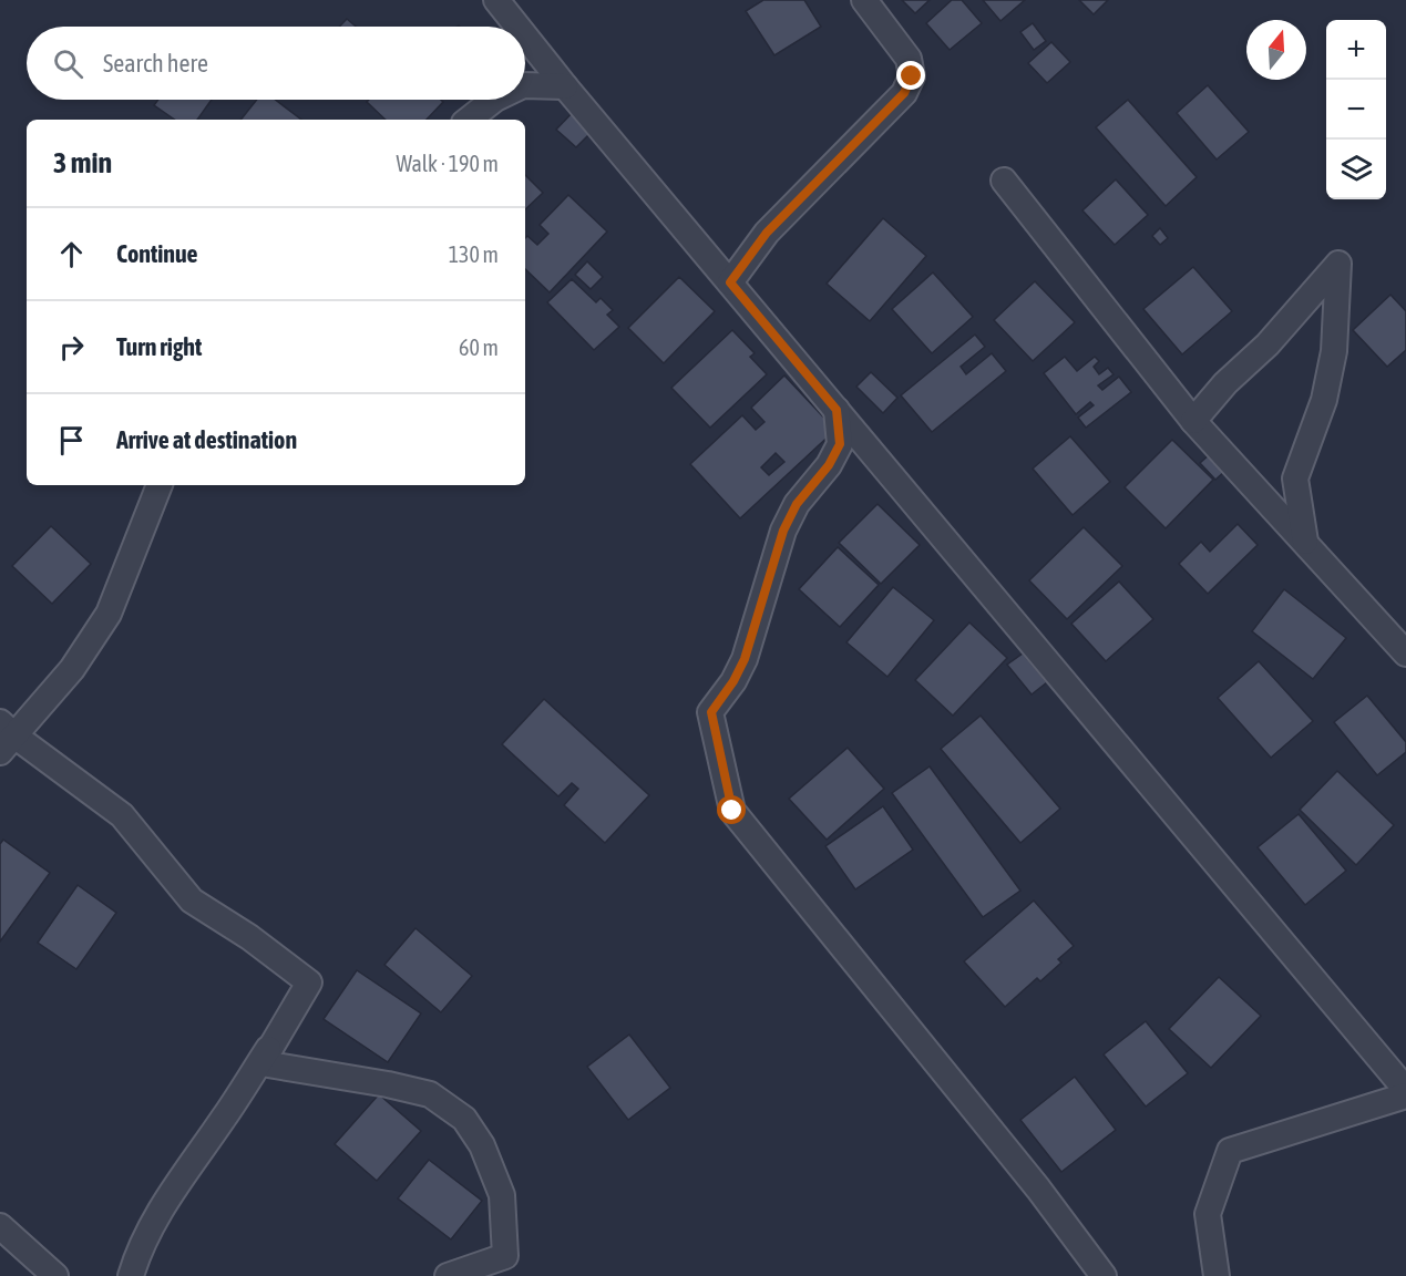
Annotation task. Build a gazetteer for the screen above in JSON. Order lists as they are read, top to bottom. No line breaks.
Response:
{"north":"top","page":{"map_buttons":["+","−"],"search":"Search here","heading":["3 min","Walk · 190 m"],"list":[["Continue","130 m"],["Turn right","60 m"],"Arrive at destination"]}}
